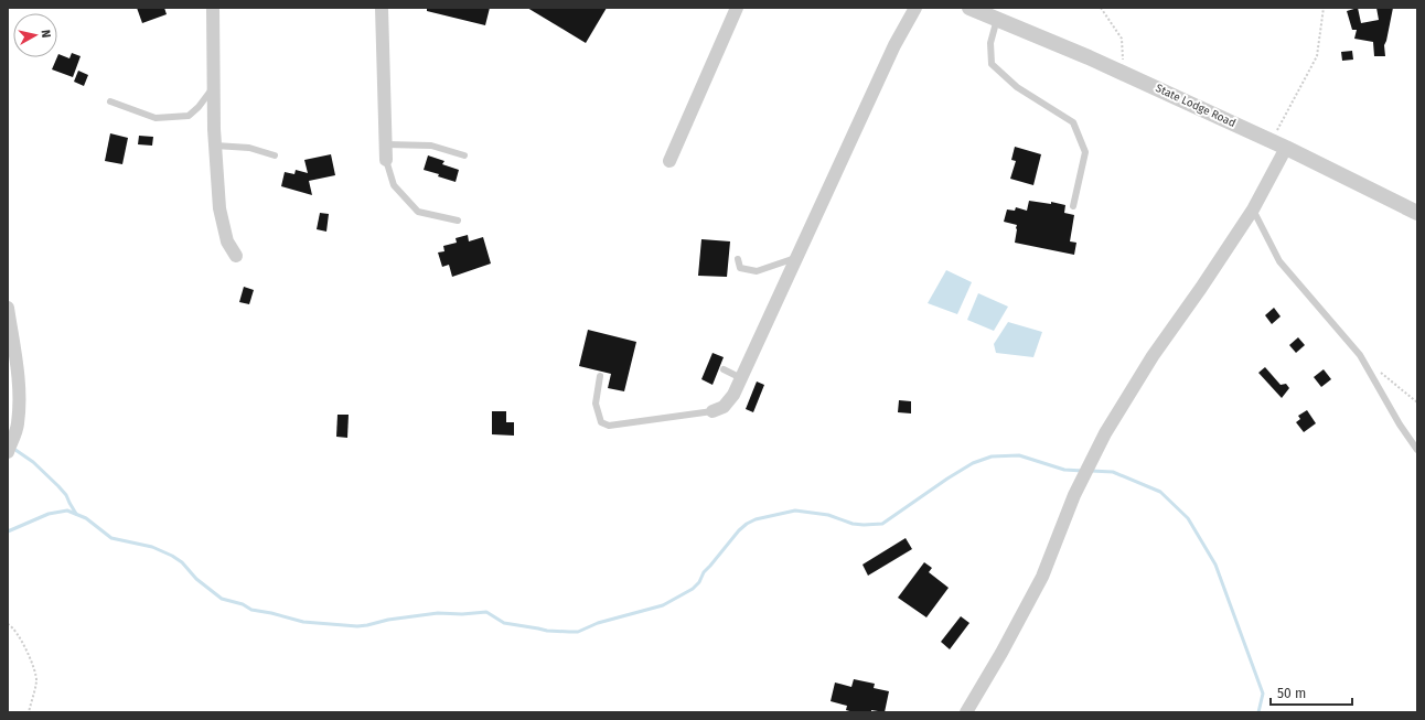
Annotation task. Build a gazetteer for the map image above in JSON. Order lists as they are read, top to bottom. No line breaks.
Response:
{"streets":{"street":["State Lodge Road"]},"scale_bar":"50 m","north":"right"}
